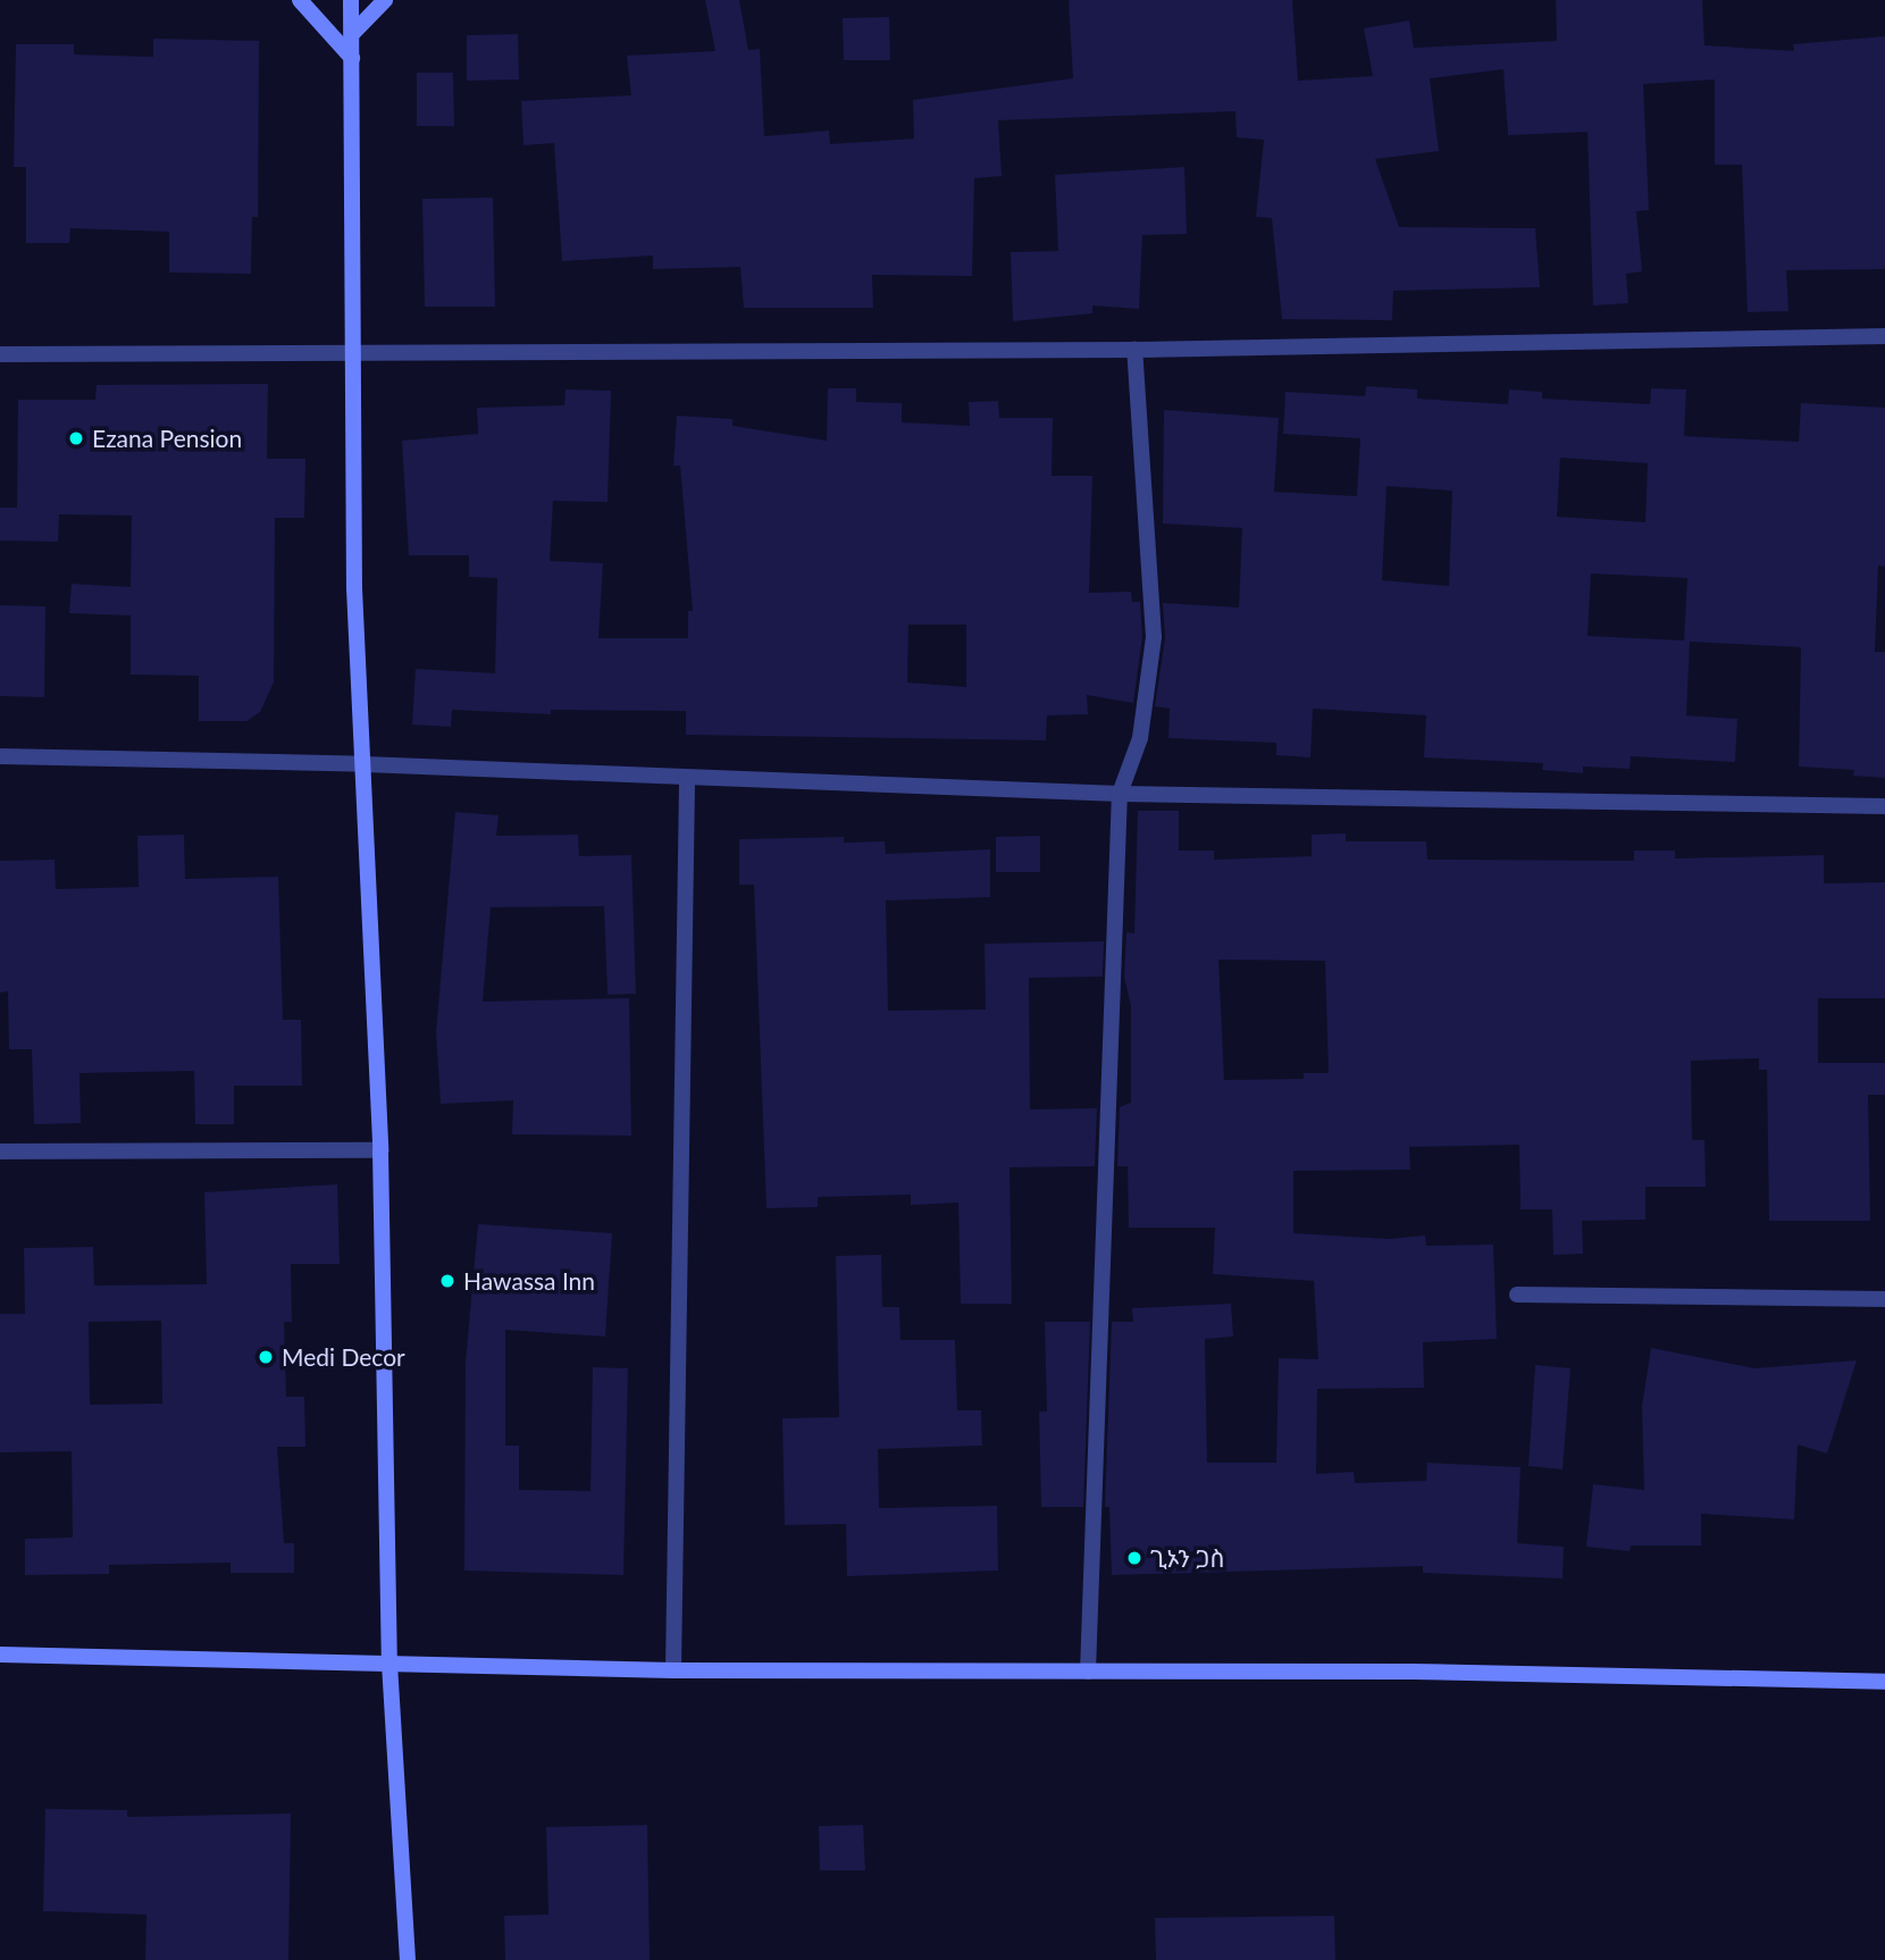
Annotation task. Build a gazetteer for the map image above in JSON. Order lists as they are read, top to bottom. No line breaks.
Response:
{"places":["Ezana Pension","Hawassa Inn","Medi Decor","ጊኦን ጋስ"]}
